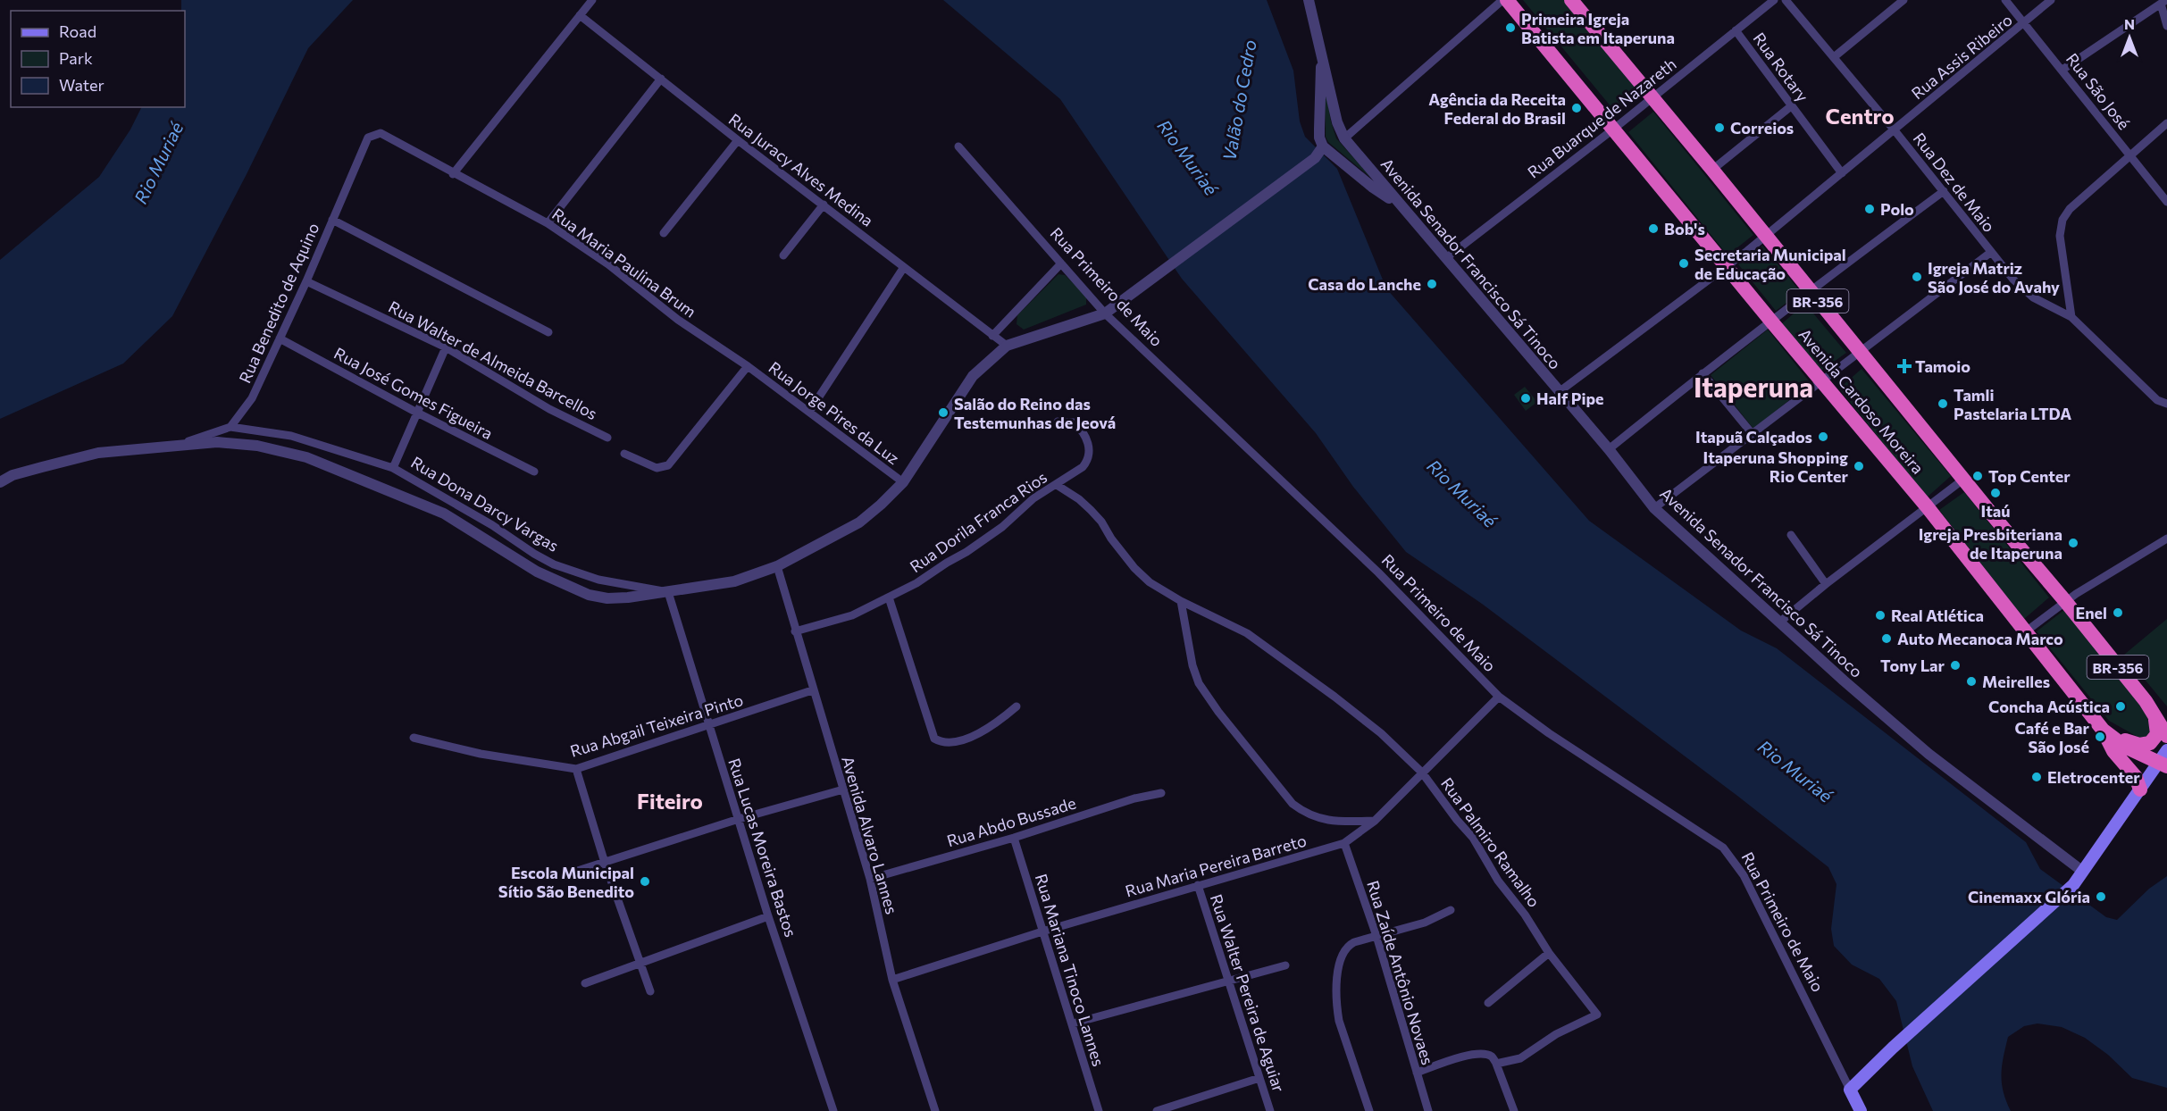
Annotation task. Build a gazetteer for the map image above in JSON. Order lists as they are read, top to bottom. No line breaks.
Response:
{"streets":{"highway":["BR-356","Avenida Cardoso Moreira"],"main road":["Rua Primeiro de Maio"],"street":["Rua Assis Ribeiro","Rua Rotary","Rua São José","Rua Buarque de Nazareth","Rua Juracy Alves Medina","Rua Dez de Maio","Rua Maria Paulina Brum","Avenida Senador Francisco Sá Tinoco","Rua Benedito de Aquino","Rua Walter de Almeida Barcellos","Rua José Gomes Figueira","Rua Jorge Pires da Luz","Rua Dona Darcy Vargas","Rua Dorila Franca Rios","Rua Abgail Teixeira Pinto","Rua Abdo Bussade","Avenida Alvaro Lannes","Rua Palmiro Ramalho","Rua Lucas Moreira Bastos","Rua Maria Pereira Barreto","Rua Mariana Tinoco Lannes","Rua Zaíde Antônio Novaes","Rua Walter Pereira de Aguiar"]},"crossings":[["Rua Assis Ribeiro","Rua Rotary"],["Rua Assis Ribeiro","Rua São José"],["Rua Assis Ribeiro","Rua Dez de Maio"],["Rua Assis Ribeiro","Avenida Senador Francisco Sá Tinoco"],["Rua Assis Ribeiro","Avenida Cardoso Moreira"],["Rua Rotary","Rua Buarque de Nazareth"],["Rua Buarque de Nazareth","Avenida Senador Francisco Sá Tinoco"],["Rua Buarque de Nazareth","Avenida Cardoso Moreira"],["Rua Juracy Alves Medina","Rua Dona Darcy Vargas"],["Rua Dez de Maio","BR-356"],["Rua Maria Paulina Brum","Rua Benedito de Aquino"],["Rua Maria Paulina Brum","Rua Jorge Pires da Luz"],["Avenida Senador Francisco Sá Tinoco","BR-356"],["Rua Primeiro de Maio","Rua Dona Darcy Vargas"],["Rua Primeiro de Maio","Rua Maria Pereira Barreto"],["BR-356","Avenida Cardoso Moreira"],["Rua Benedito de Aquino","Rua Walter de Almeida Barcellos"],["Rua Benedito de Aquino","Rua José Gomes Figueira"],["Rua Benedito de Aquino","Rua Dona Darcy Vargas"],["Rua Jorge Pires da Luz","Rua Dona Darcy Vargas"],["Rua Dona Darcy Vargas","Avenida Alvaro Lannes"],["Rua Dona Darcy Vargas","Rua Lucas Moreira Bastos"],["Rua Dorila Franca Rios","Avenida Alvaro Lannes"],["Rua Dorila Franca Rios","Rua Palmiro Ramalho"],["Rua Abgail Teixeira Pinto","Avenida Alvaro Lannes"],["Rua Abgail Teixeira Pinto","Rua Lucas Moreira Bastos"],["Rua Abdo Bussade","Avenida Alvaro Lannes"],["Rua Abdo Bussade","Rua Mariana Tinoco Lannes"],["Avenida Alvaro Lannes","Rua Maria Pereira Barreto"],["Rua Palmiro Ramalho","Rua Maria Pereira Barreto"],["Rua Maria Pereira Barreto","Rua Mariana Tinoco Lannes"],["Rua Maria Pereira Barreto","Rua Zaíde Antônio Novaes"],["Rua Maria Pereira Barreto","Rua Walter Pereira de Aguiar"]],"districts":["Centro","Itaperuna","Fiteiro"],"water":["Valão do Cedro","Rio Muriaé"],"places":{"other":["Primeira Igreja Batista em Itaperuna","Agência da Receita Federal do Brasil","Correios","Polo","Bob's","Secretaria Municipal de Educação","Igreja Matriz São José do Avahy","Casa do Lanche","Half Pipe","Tamli Pastelaria LTDA","Salão do Reino das Testemunhas de Jeová","Itapuã Calçados","Itaperuna Shopping Rio Center","Top Center","Itaú","Igreja Presbiteriana de Itaperuna","Enel","Real Atlética","Auto Mecanoca Marco","Tony Lar","Meirelles","Concha Acústica","Café e Bar São José","Eletrocenter","Escola Municipal Sítio São Benedito","Cinemaxx Glória"],"health":["Tamoio"]},"legend":["Road","Park","Water"],"north":"top"}
